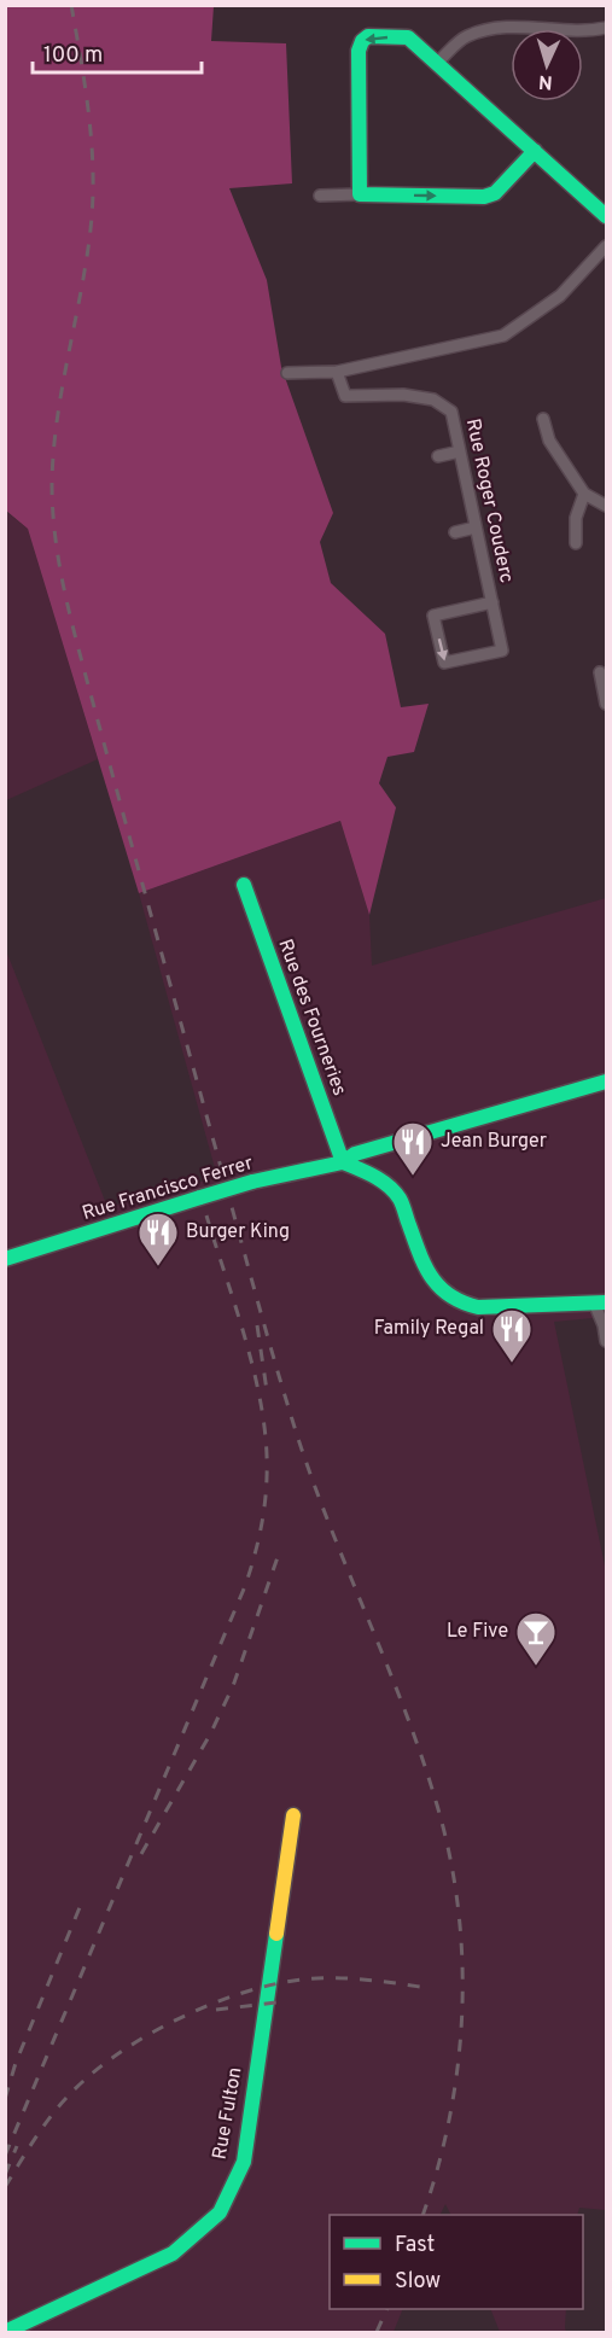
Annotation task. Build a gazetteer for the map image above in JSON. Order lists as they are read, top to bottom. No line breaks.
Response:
{"streets":{"street":["Rue Roger Couderc","Rue des Fourneries","Rue Francisco Ferrer","Rue Fulton"]},"crossings":[["Rue des Fourneries","Rue Francisco Ferrer"]],"places":{"restaurant":["Jean Burger","Burger King","Family Regal"],"bar":["Le Five"]},"legend":["Fast","Slow"],"scale_bar":"100 m","north":"bottom"}
